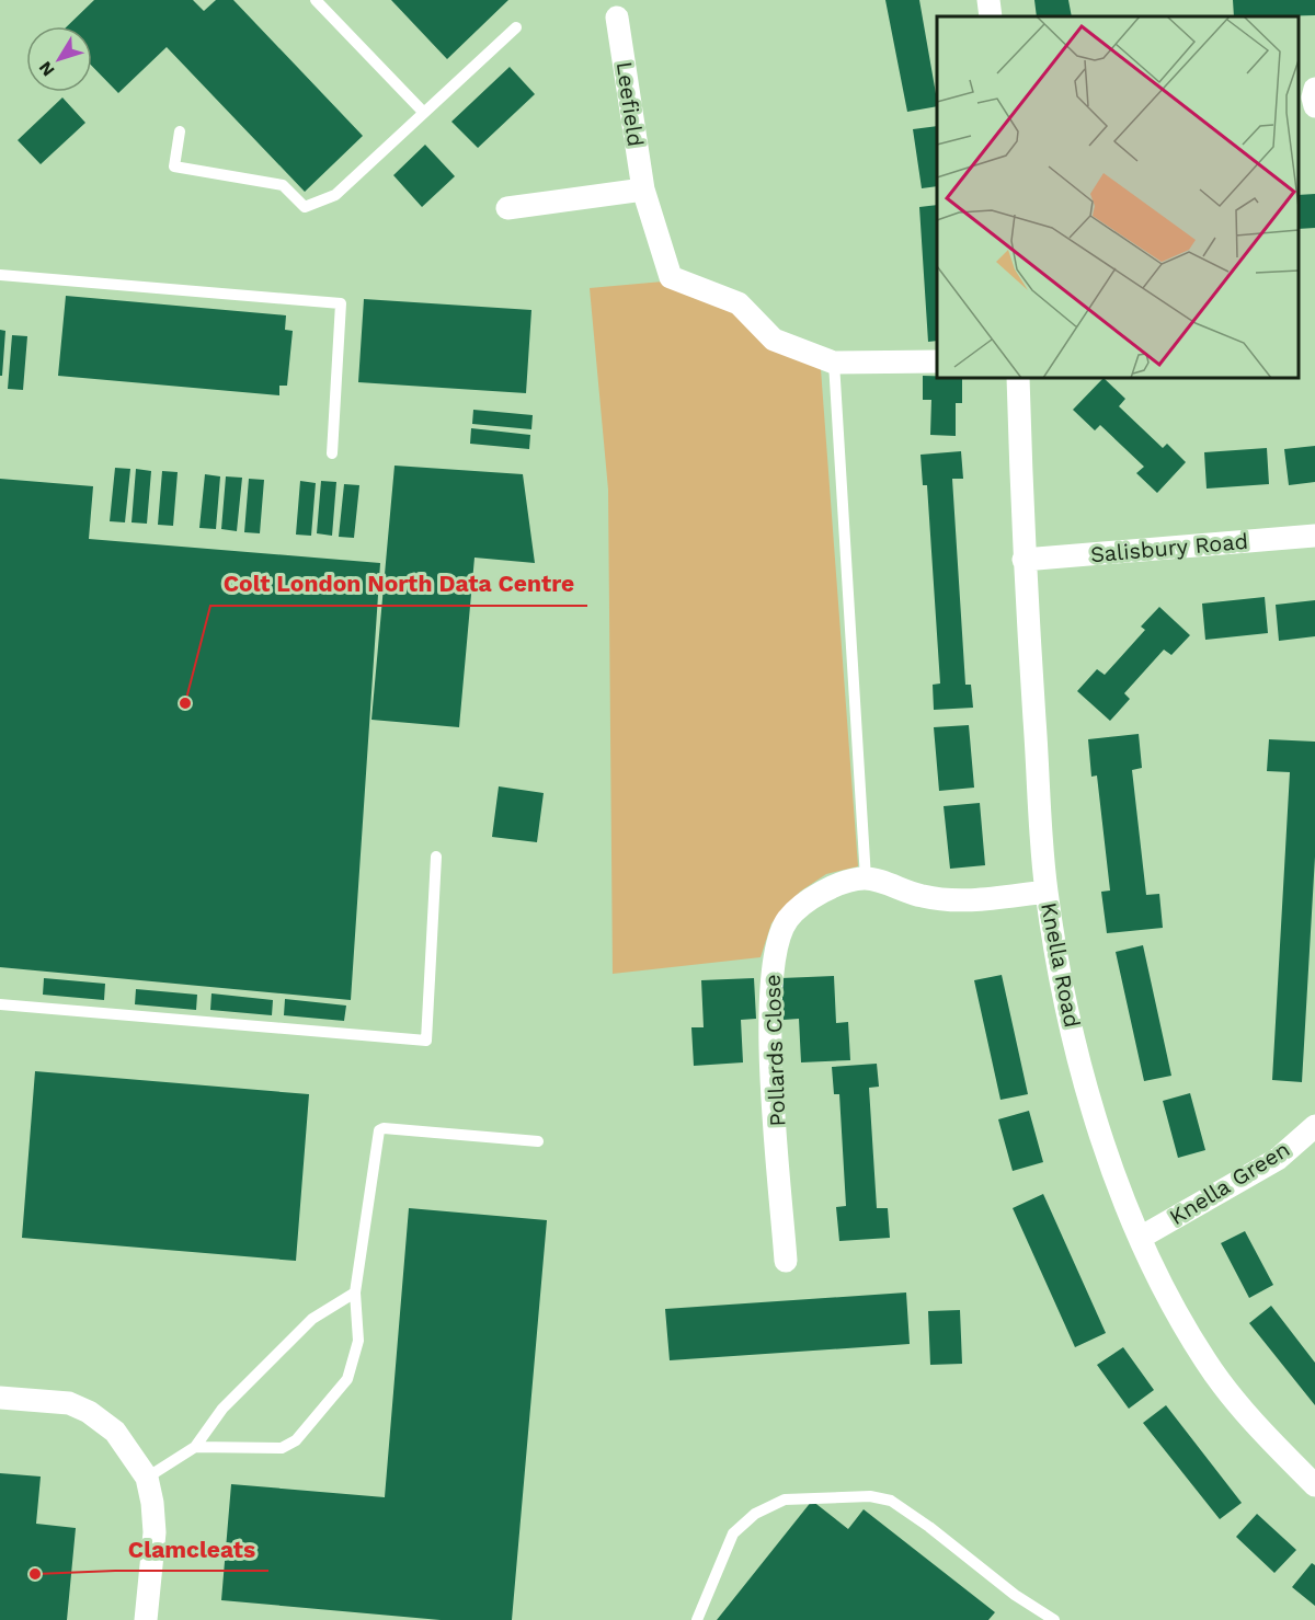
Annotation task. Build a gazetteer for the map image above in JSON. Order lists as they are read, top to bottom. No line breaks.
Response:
{"streets":{"street":["Leefield","Salisbury Road","Knella Road","Pollards Close","Knella Green"]},"crossings":[["Salisbury Road","Knella Road"],["Knella Road","Knella Green"]],"places":["Colt London North Data Centre","Clamcleats"],"north":"bottom left"}
